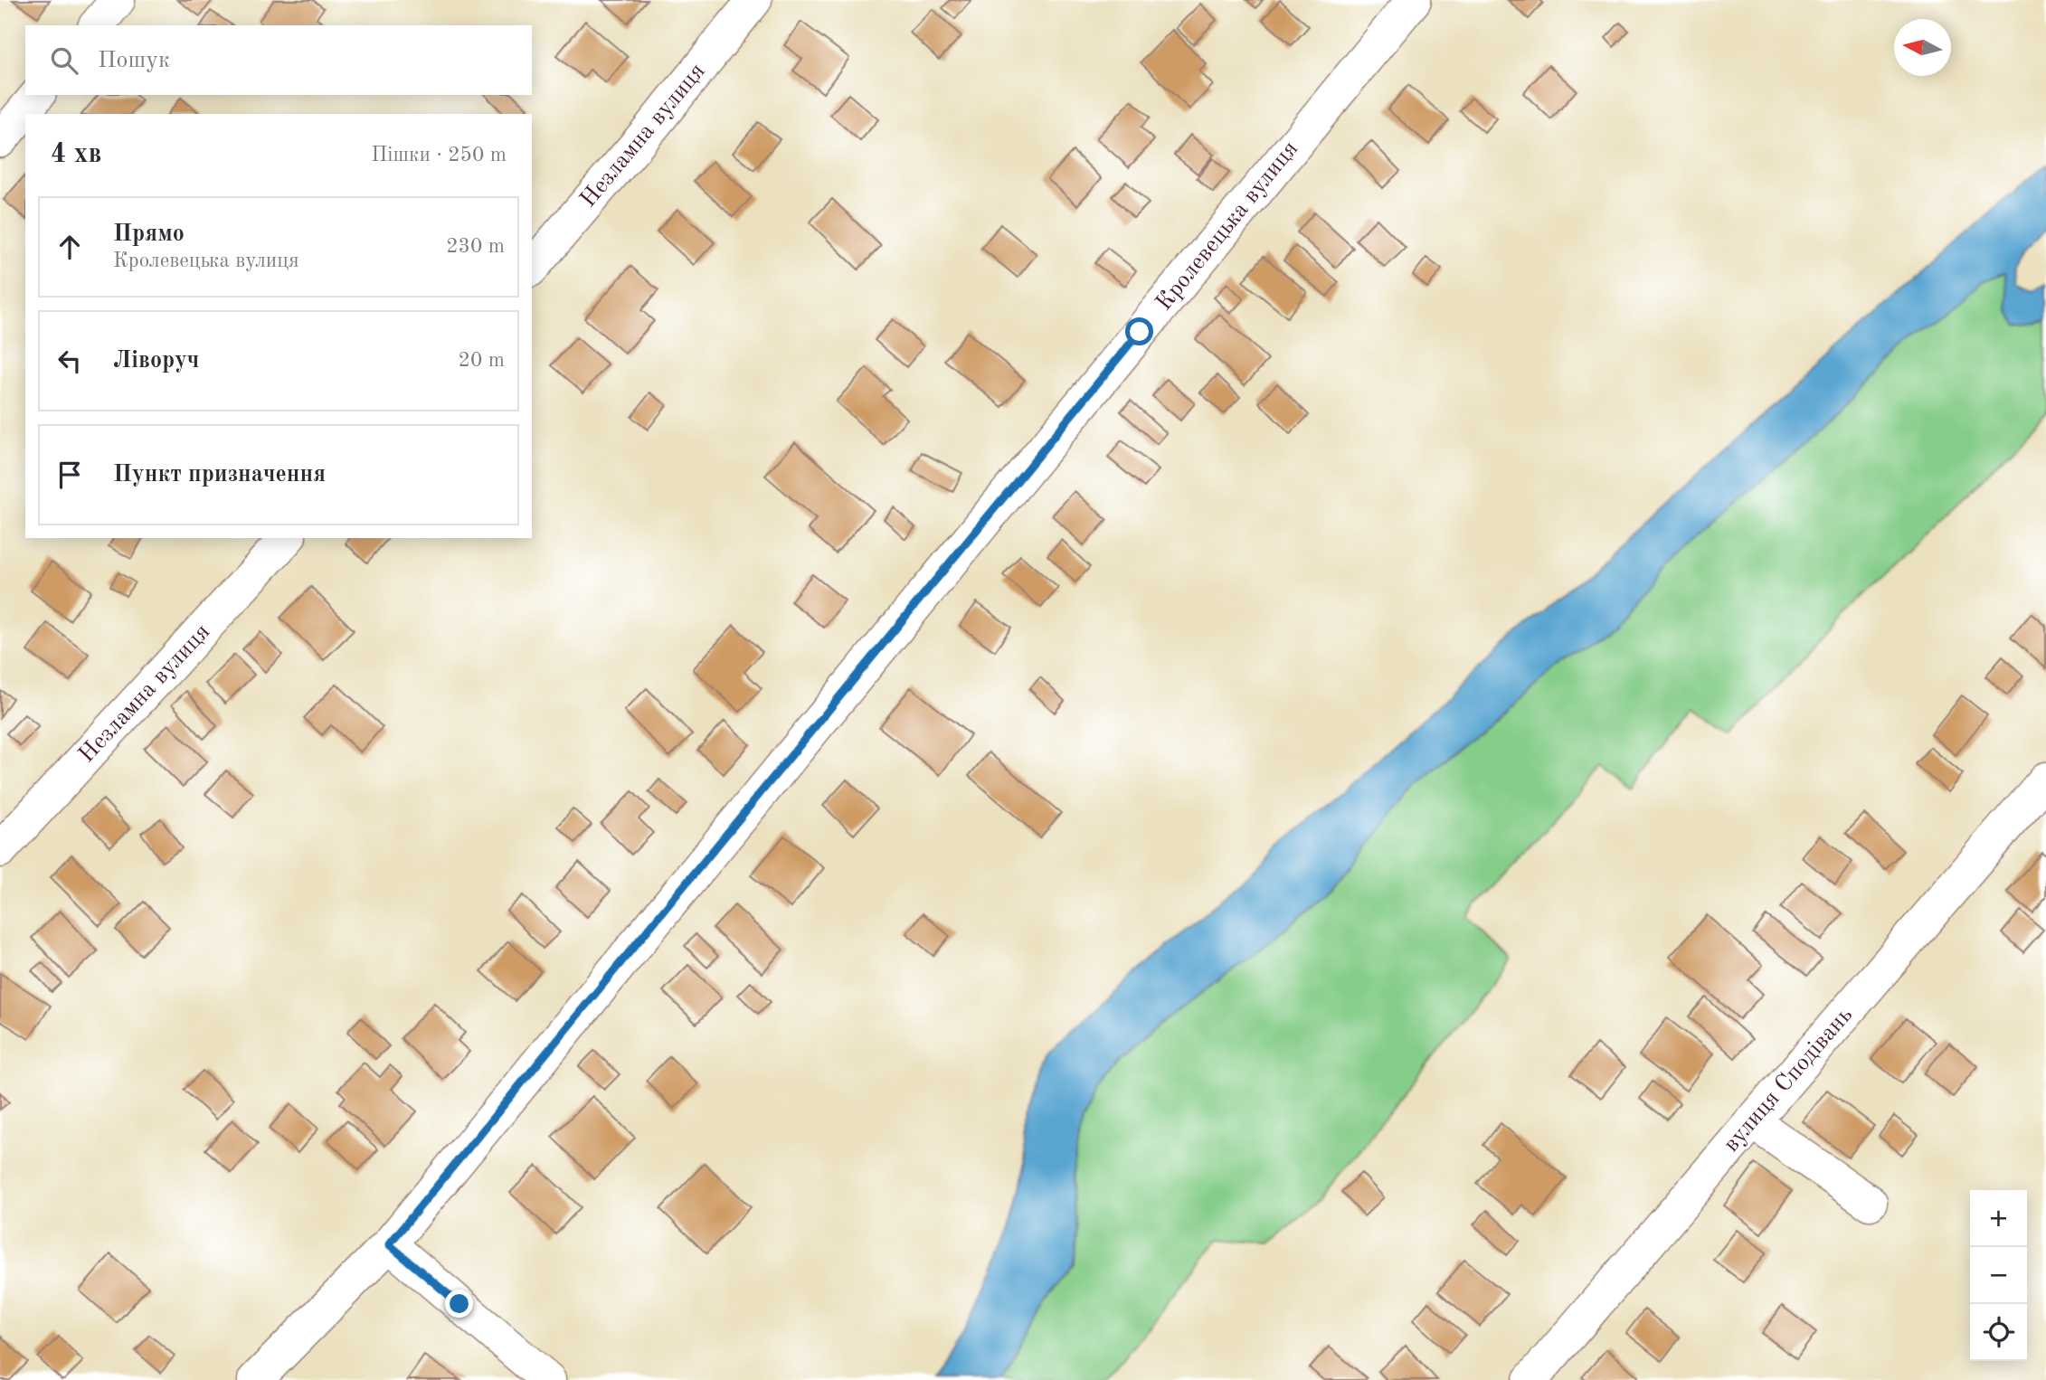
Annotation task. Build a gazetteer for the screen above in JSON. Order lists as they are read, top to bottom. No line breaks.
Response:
{"streets":{"street":["Незламна вулиця","Кролевецька вулиця","вулиця Сподівань"]},"north":"left","page":{"search":"Пошук","heading":["4 хв","Пішки · 250 m"],"list":[["Прямо","Кролевецька вулиця","230 m"],["Ліворуч","20 m"],"Пункт призначення"],"map_buttons":["+","−"]}}
